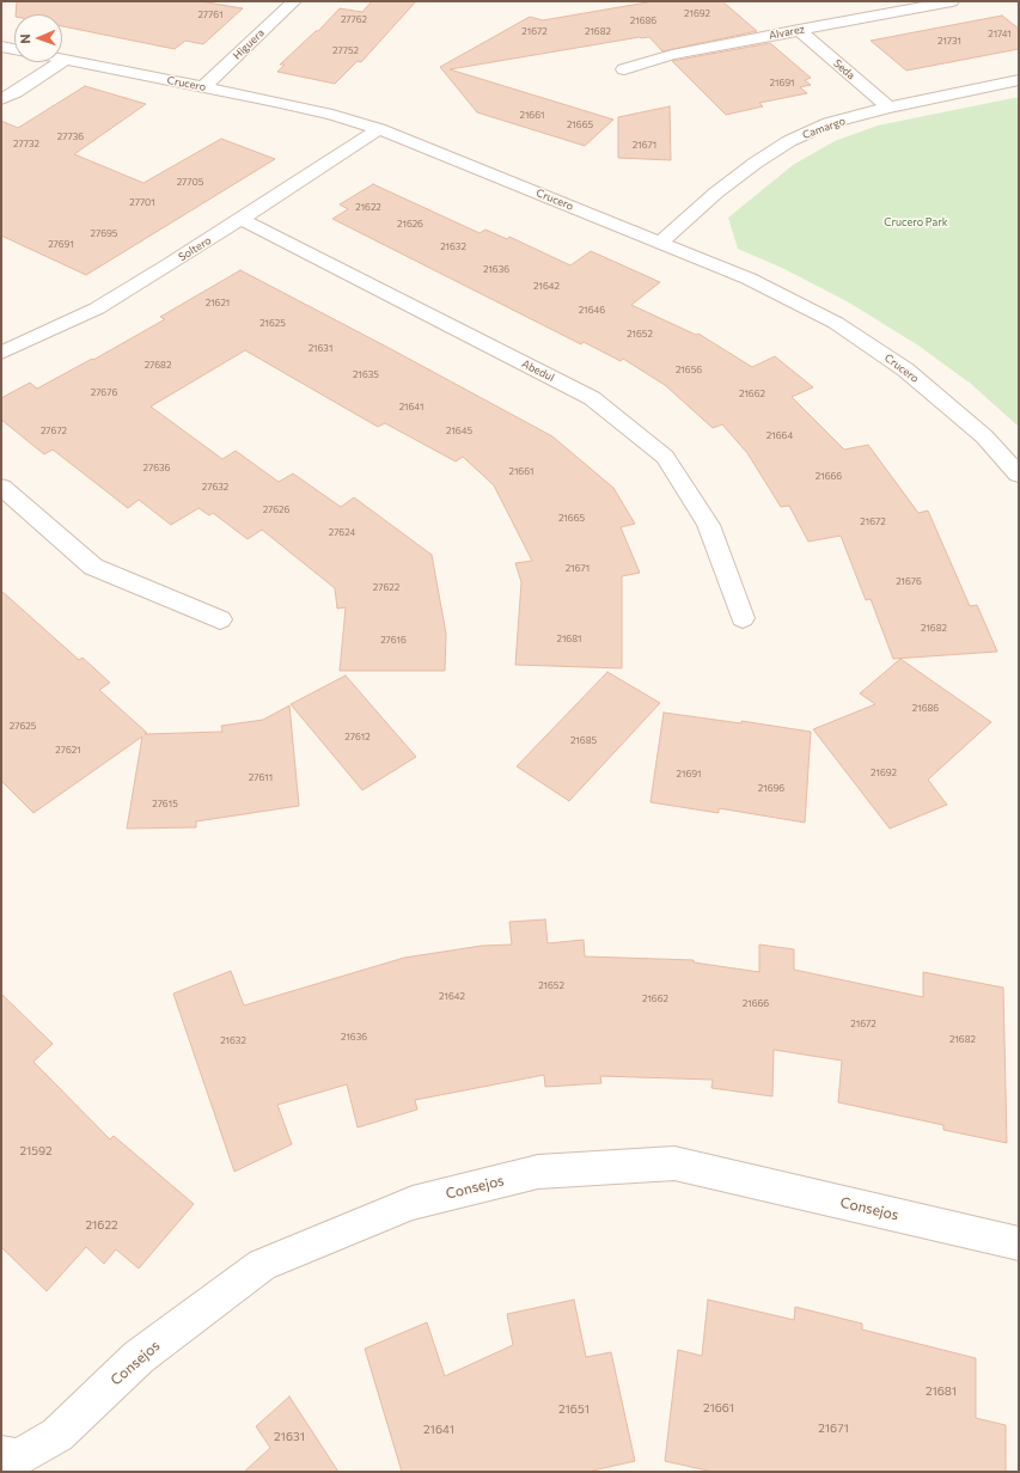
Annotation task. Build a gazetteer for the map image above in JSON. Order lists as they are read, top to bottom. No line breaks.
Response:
{"streets":{"street":["Alvarez","Higuera","Seda","Crucero","Camargo","Soltero","Abedul","Consejos"]},"crossings":[["Alvarez","Seda"],["Higuera","Crucero"],["Seda","Camargo"],["Crucero","Camargo"],["Crucero","Soltero"],["Soltero","Abedul"]],"parks":["Crucero Park"],"house_numbers":["21692","27761","27762","21686","21672","21682","21741","21731","27752","21691","21661","21665","27736","27732","21671","27705","27701","21622","21626","27695","27691","21632","21636","21642","21621","21646","21625","21652","21631","27682","21656","21635","27676","21662","21641","27672","21645","21664","27636","21661","21666","27632","27626","21665","21672","27624","21671","21676","27622","21682","21681","27616","21686","27625","27612","21685","27621","21692","21691","27611","21696","27615","21652","21642","21662","21666","21672","21636","21682","21632","21592","21622","21681","21661","21651","21671","21641","21631"],"north":"left"}
